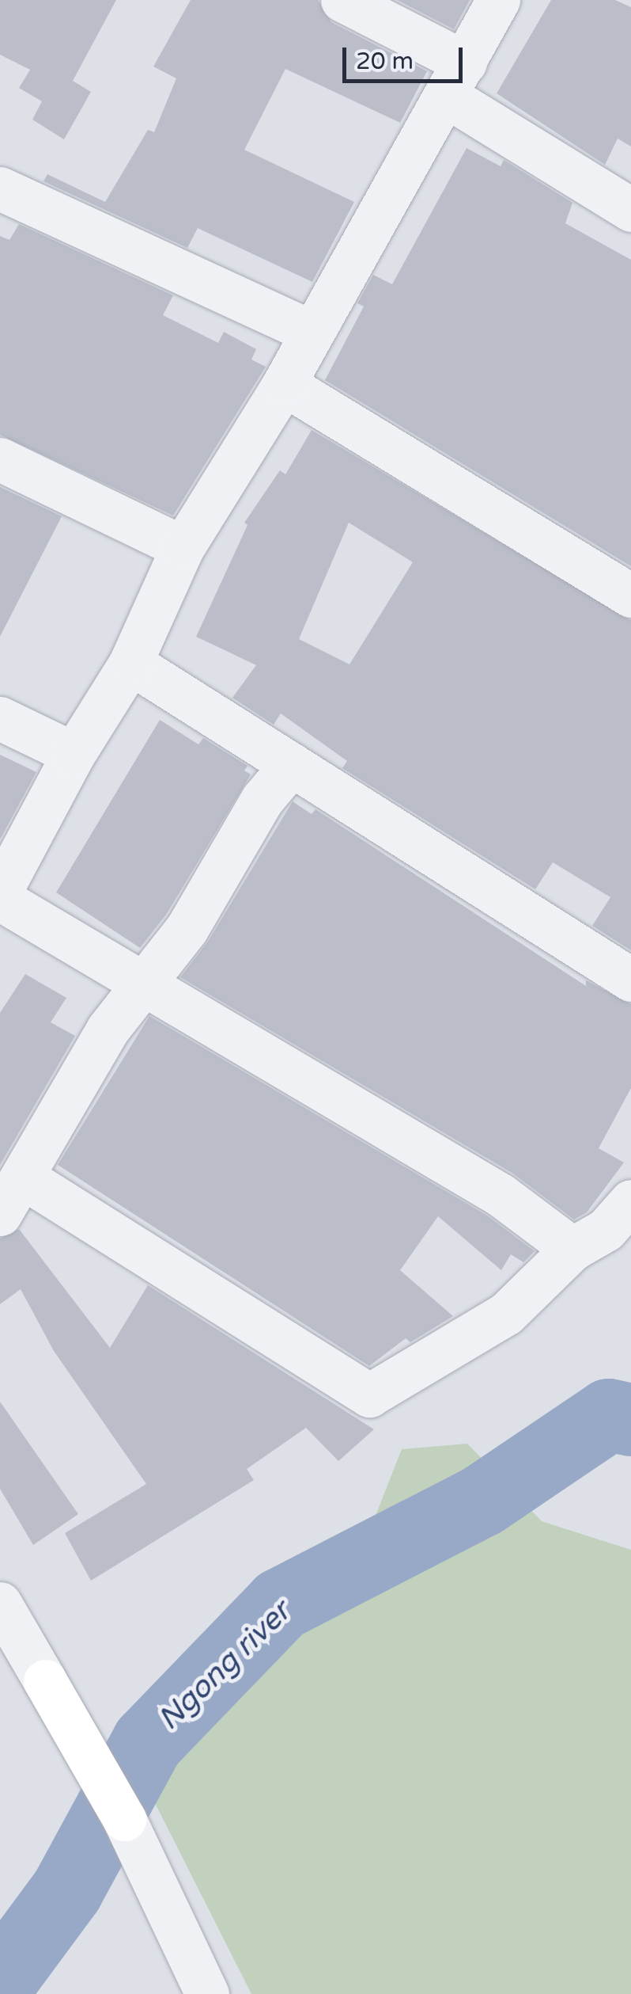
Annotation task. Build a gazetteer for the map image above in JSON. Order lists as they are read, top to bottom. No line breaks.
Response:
{"water":["Ngong river"],"scale_bar":"20 m"}
